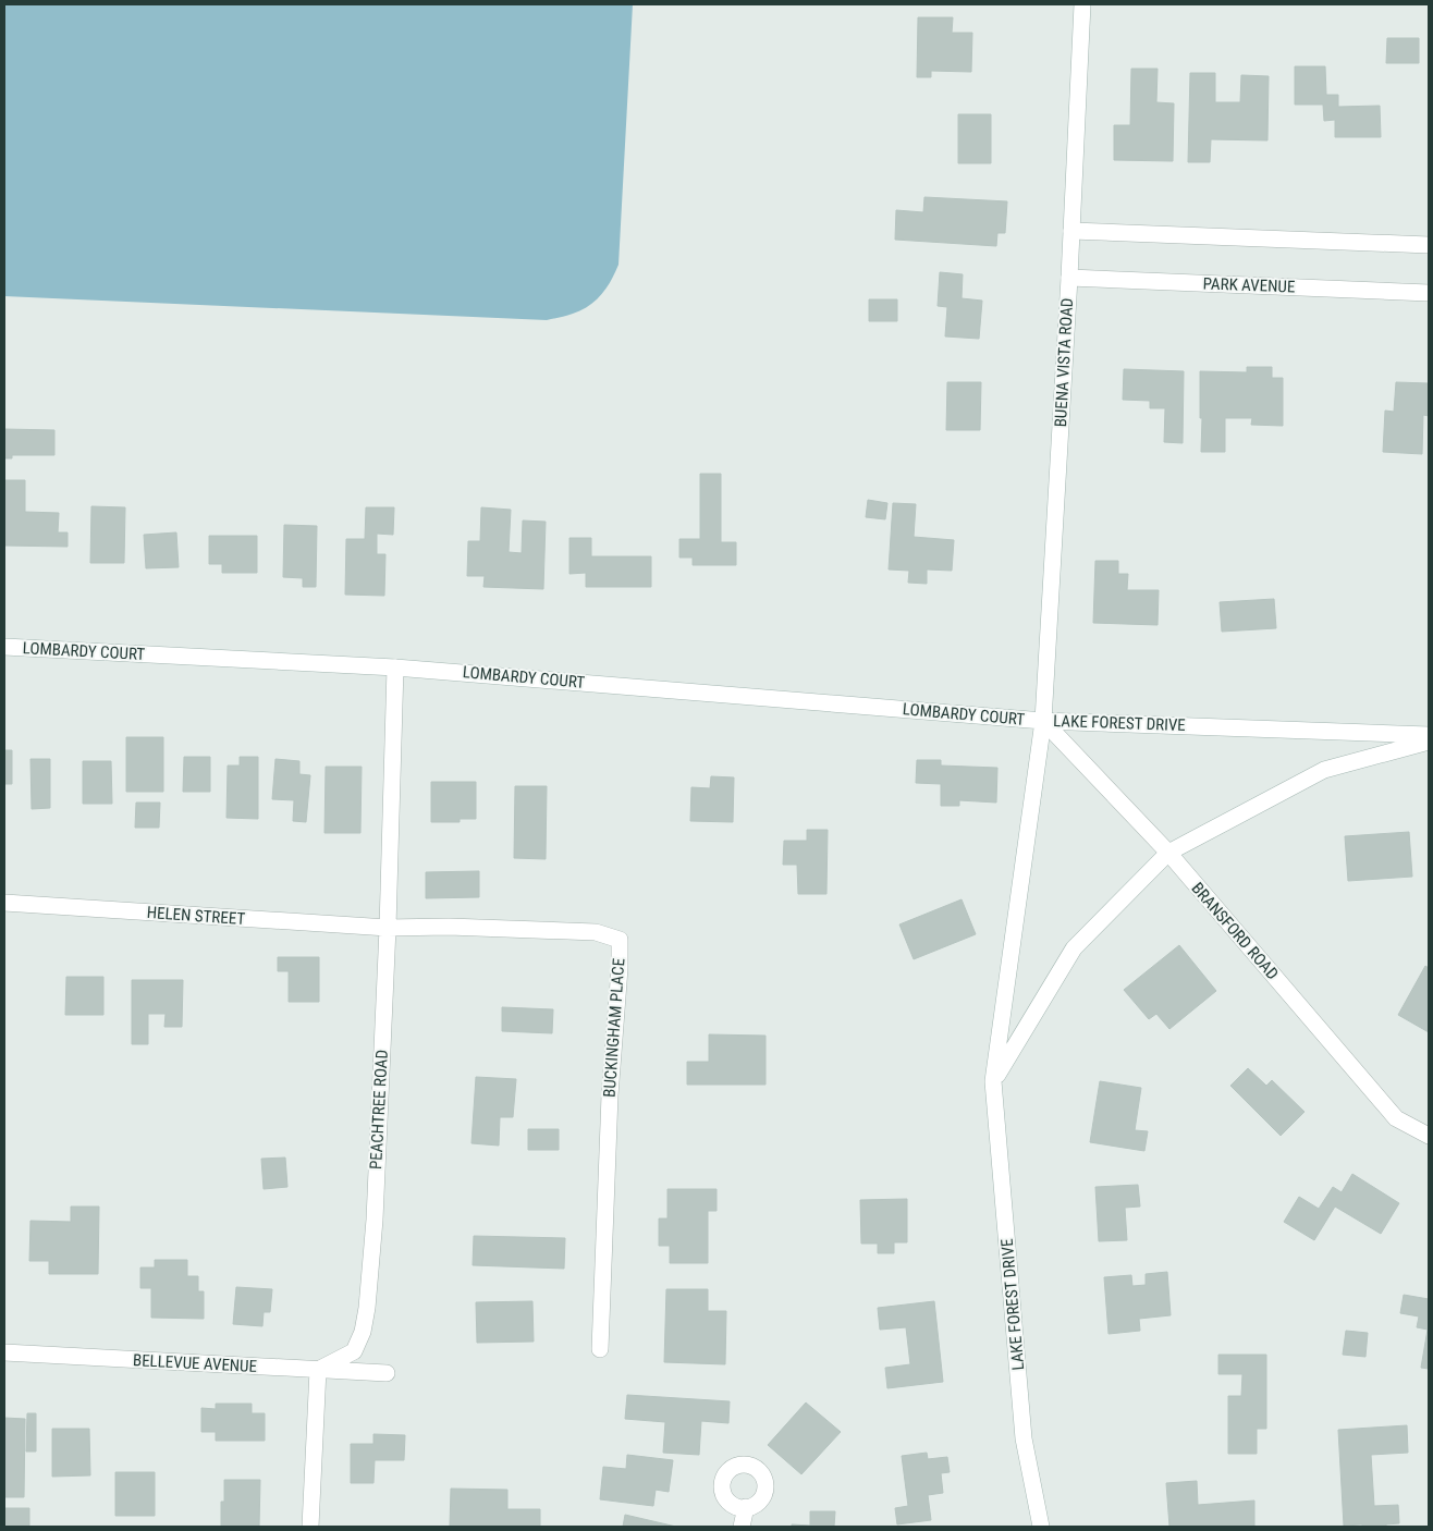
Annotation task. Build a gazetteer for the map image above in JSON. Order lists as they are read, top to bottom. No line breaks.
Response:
{"streets":{"street":["PARK AVENUE","BUENA VISTA ROAD","LOMBARDY COURT","LAKE FOREST DRIVE","HELEN STREET","BRANSFORD ROAD","BUCKINGHAM PLACE","PEACHTREE ROAD","BELLEVUE AVENUE"]},"crossings":[["PARK AVENUE","BUENA VISTA ROAD"],["BUENA VISTA ROAD","LOMBARDY COURT"],["BUENA VISTA ROAD","LAKE FOREST DRIVE"],["BUENA VISTA ROAD","BRANSFORD ROAD"],["LOMBARDY COURT","LAKE FOREST DRIVE"],["LOMBARDY COURT","BRANSFORD ROAD"],["LOMBARDY COURT","PEACHTREE ROAD"],["LAKE FOREST DRIVE","BRANSFORD ROAD"],["HELEN STREET","BUCKINGHAM PLACE"],["HELEN STREET","PEACHTREE ROAD"],["BUCKINGHAM PLACE","PEACHTREE ROAD"],["PEACHTREE ROAD","BELLEVUE AVENUE"]]}
